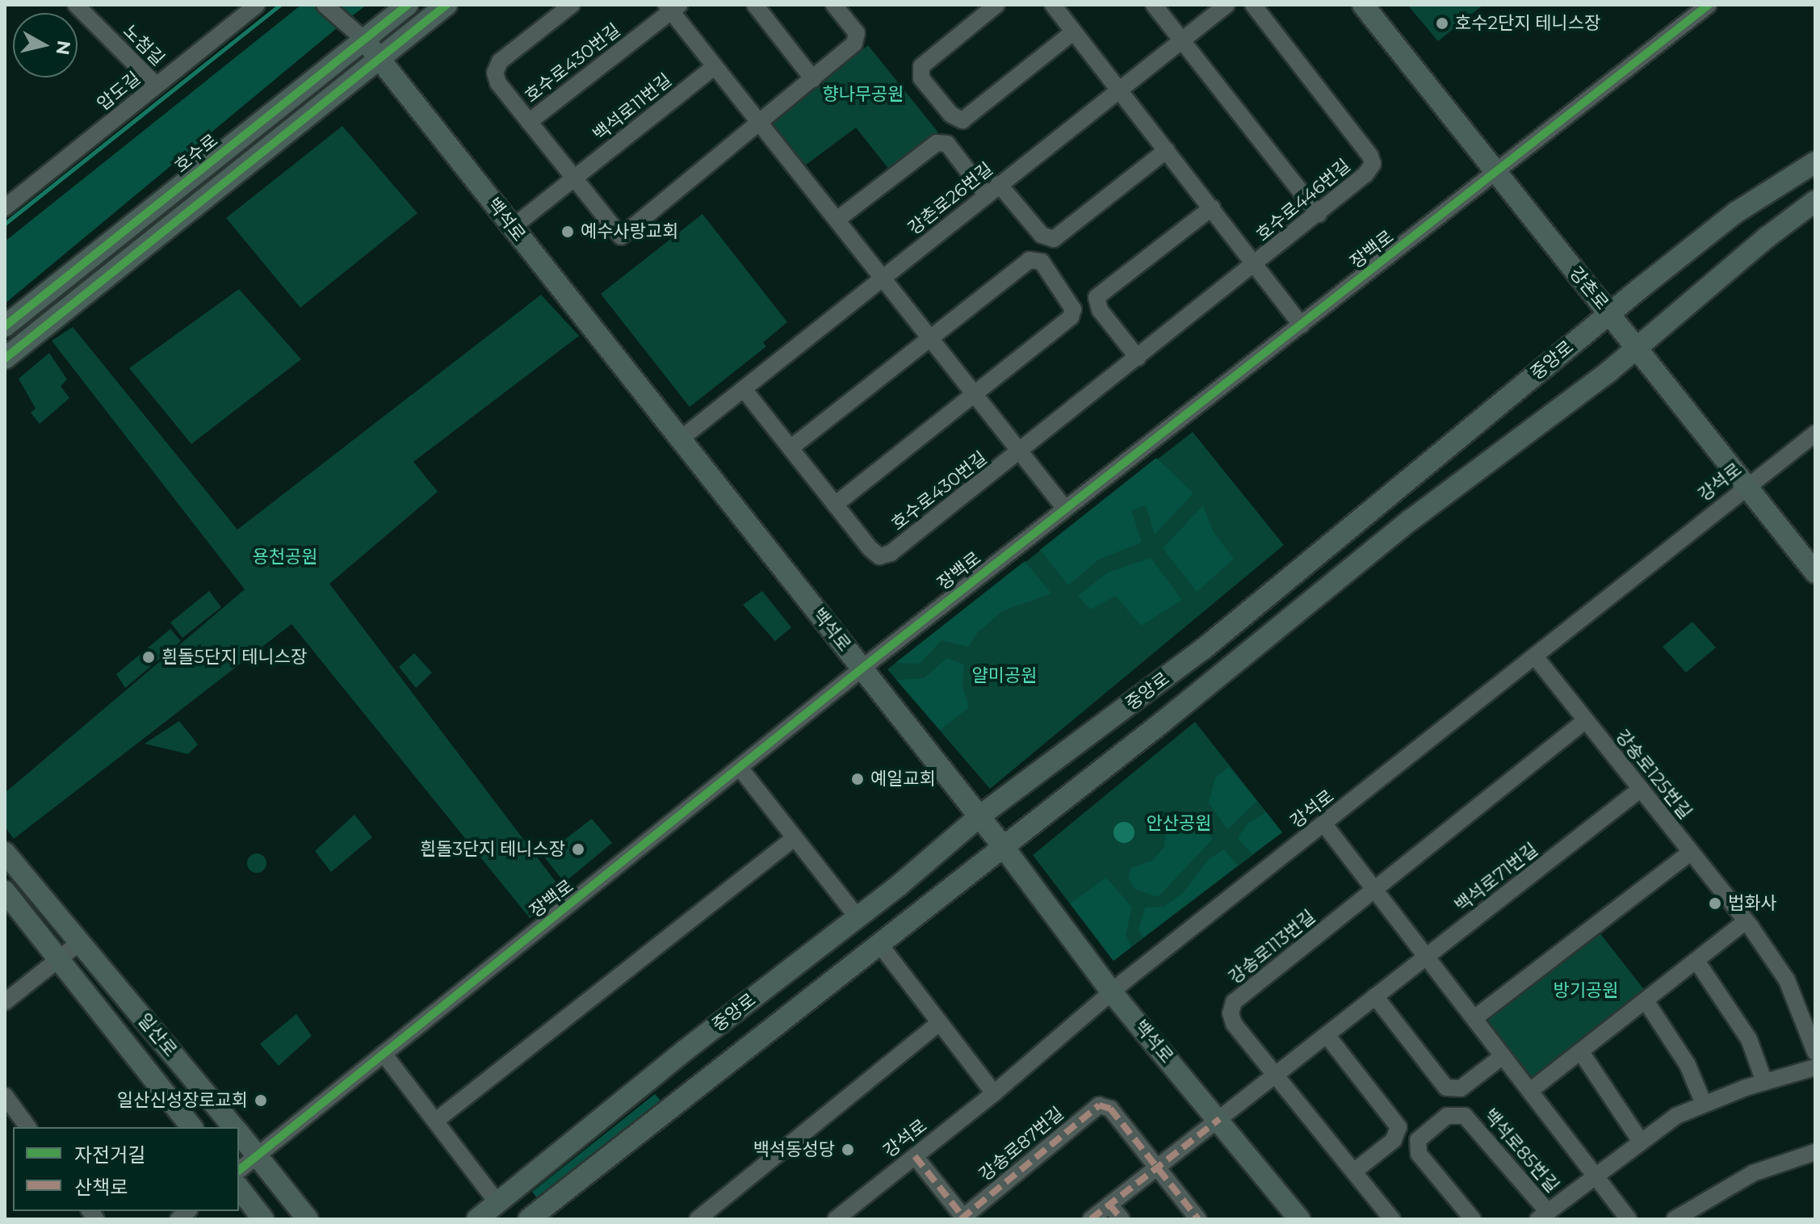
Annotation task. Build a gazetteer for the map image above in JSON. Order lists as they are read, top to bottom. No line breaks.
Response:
{"streets":{"main road":["호수로","백석로","강촌로","중앙로","일산로"],"street":["노첨길","호수로430번길","압도길","백석로11번길","강촌로26번길","호수로446번길","장백로","강석로","강송로125번길","백석로71번길","강송로113번길","강송로87번길","백석로85번길"]},"crossings":[["노첨길","압도길"],["호수로430번길","백석로11번길"],["호수로430번길","강촌로26번길"],["호수로430번길","호수로446번길"],["호수로430번길","장백로"],["백석로11번길","백석로"],["호수로","백석로"],["강촌로26번길","호수로446번길"],["강촌로26번길","백석로"],["호수로446번길","장백로"],["백석로","장백로"],["백석로","중앙로"],["백석로","강석로"],["백석로","백석로71번길"],["장백로","강촌로"],["장백로","일산로"],["강촌로","중앙로"],["강촌로","강석로"],["강석로","강송로125번길"],["강석로","강송로87번길"],["강송로125번길","백석로71번길"],["강송로125번길","강송로113번길"],["백석로71번길","강송로113번길"],["백석로71번길","강송로87번길"]],"parks":["향나무공원","용천공원","얄미공원","안산공원","방기공원"],"places":["호수2단지 테니스장","예수사랑교회","흰돌5단지 테니스장","예일교회","흰돌3단지 테니스장","법화사","일산신성장로교회","백석동성당"],"legend":["자전거길","산책로"],"north":"right"}
